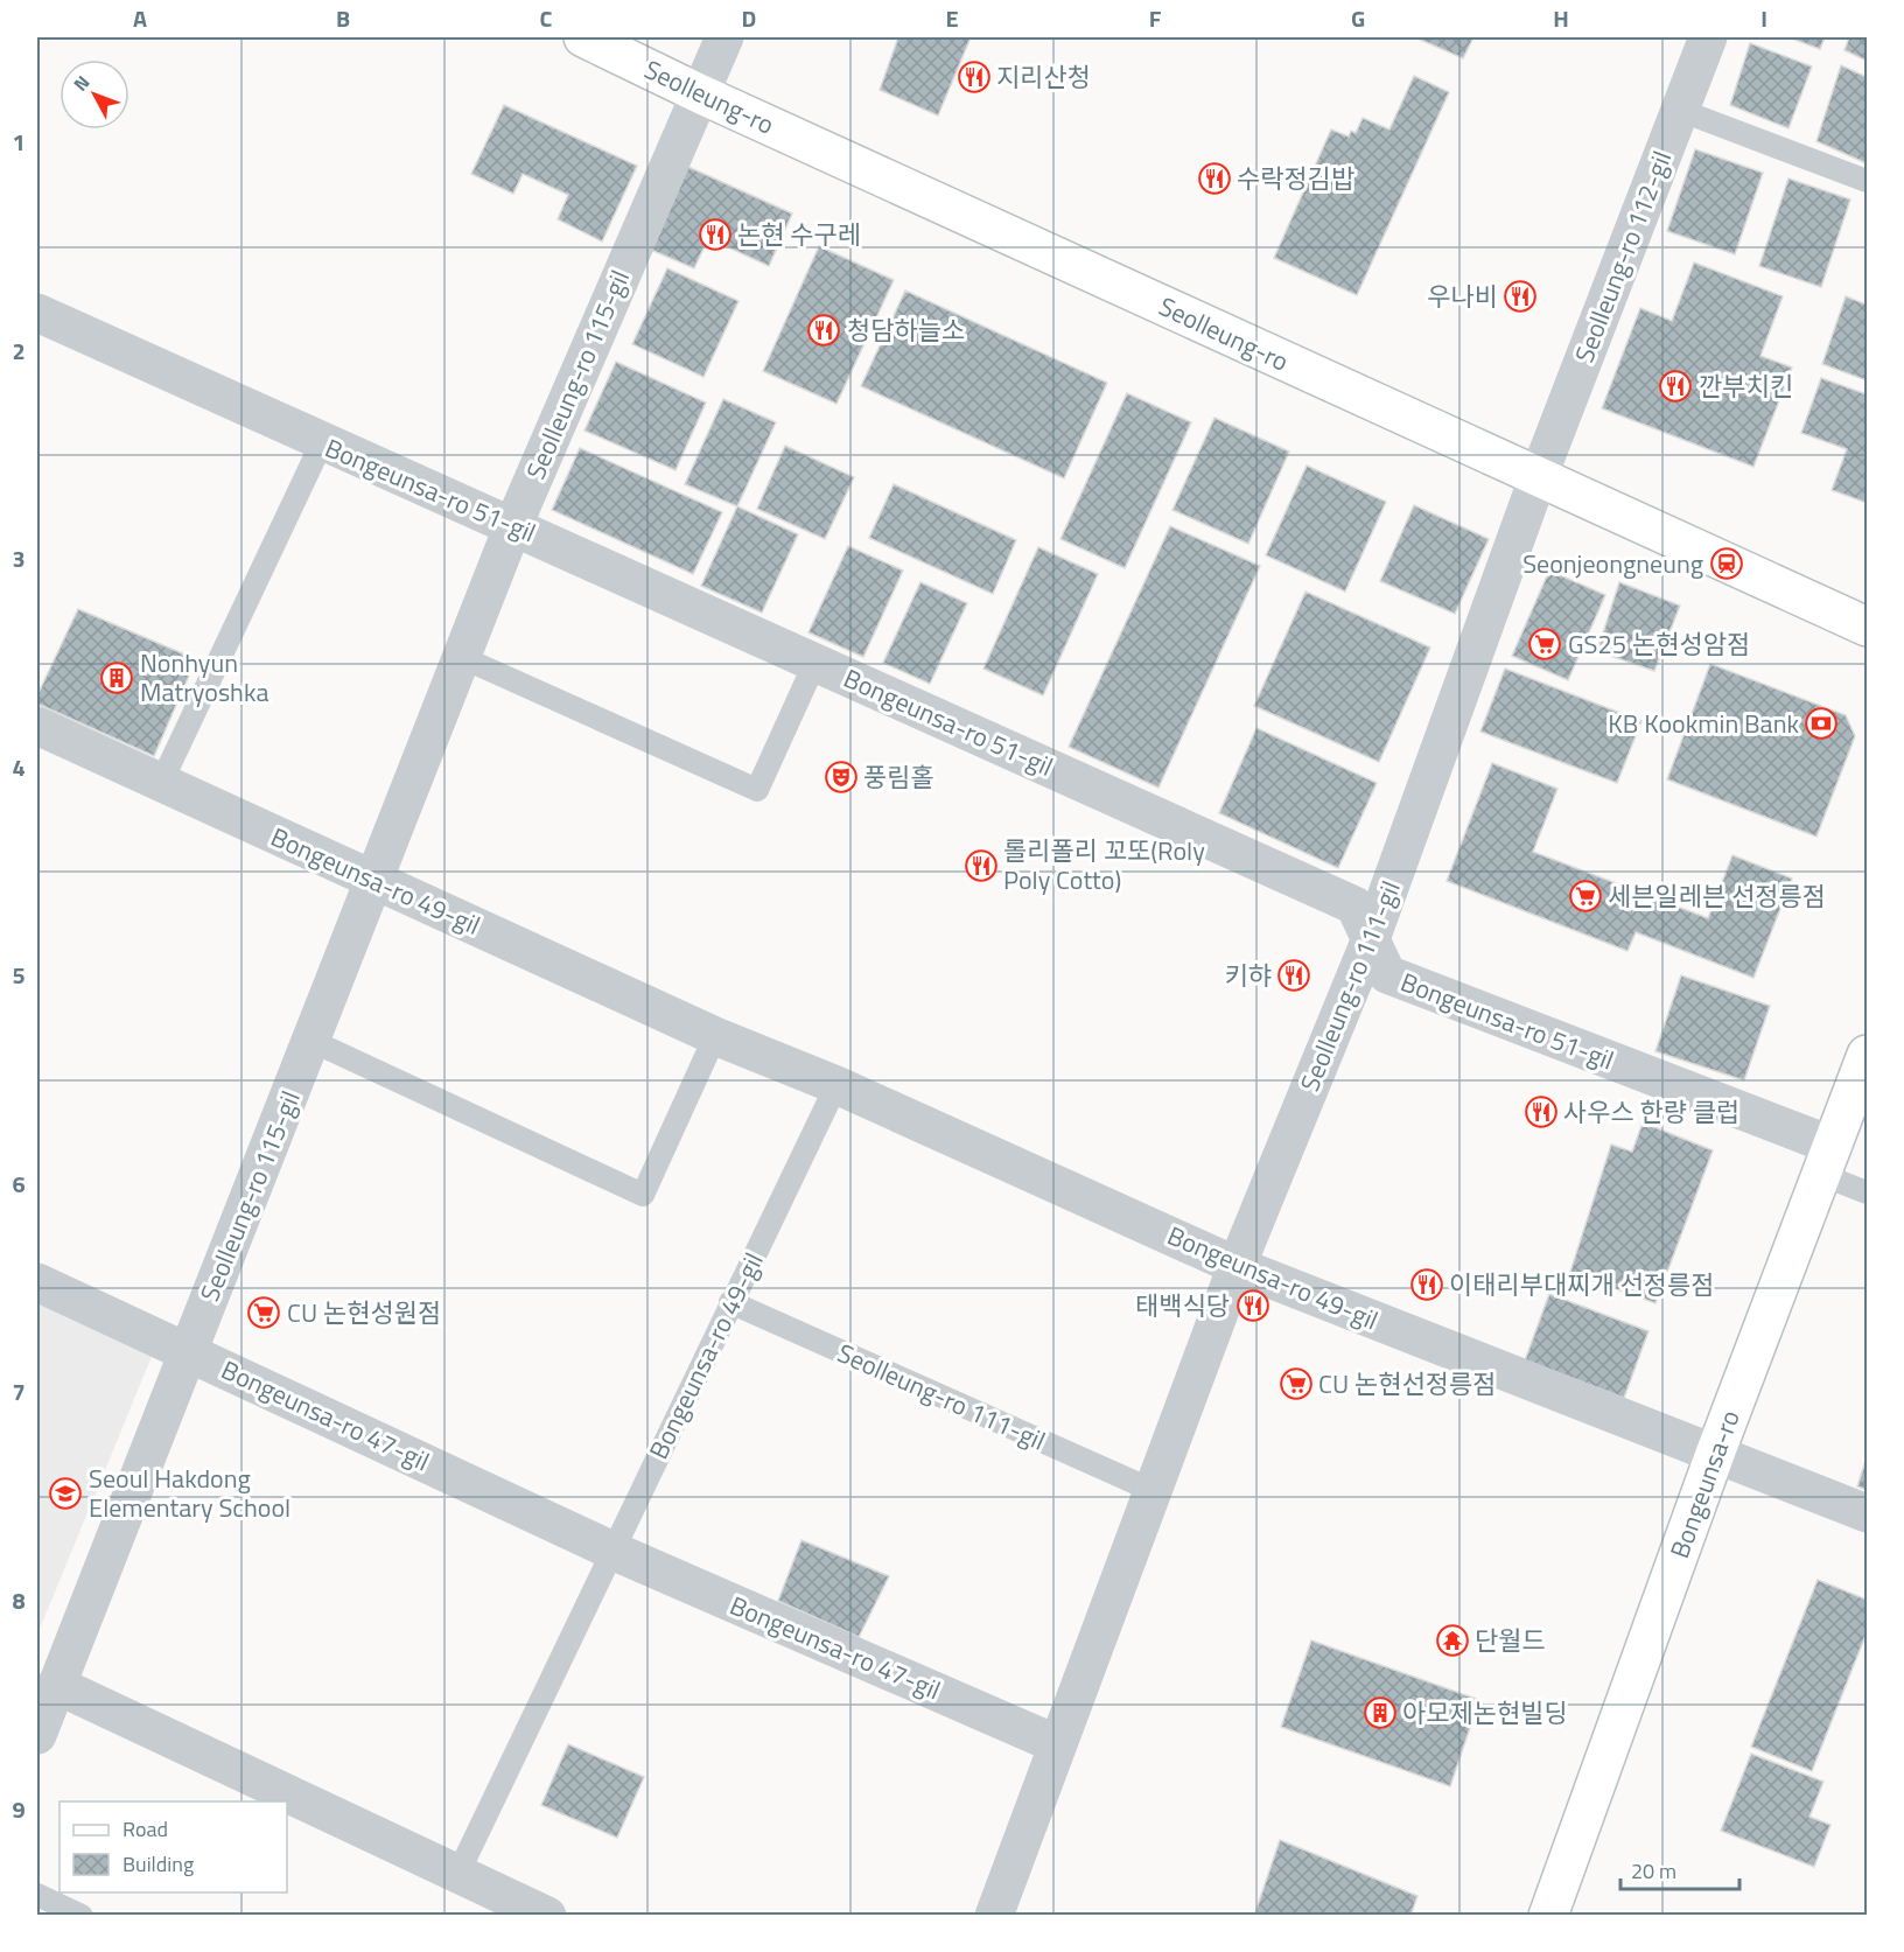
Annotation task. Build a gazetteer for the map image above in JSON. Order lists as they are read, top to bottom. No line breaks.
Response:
{"streets":{"main road":["Seolleung-ro","Bongeunsa-ro"],"street":["Seolleung-ro 112-gil","Seolleung-ro 115-gil","Bongeunsa-ro 51-gil","Bongeunsa-ro 49-gil","Seolleung-ro 111-gil","Bongeunsa-ro 47-gil"]},"crossings":[["Seolleung-ro","Seolleung-ro 112-gil"],["Seolleung-ro","Seolleung-ro 115-gil"],["Seolleung-ro","Seolleung-ro 111-gil"],["Seolleung-ro 112-gil","Seolleung-ro 111-gil"],["Seolleung-ro 115-gil","Bongeunsa-ro 51-gil"],["Seolleung-ro 115-gil","Bongeunsa-ro 49-gil"],["Seolleung-ro 115-gil","Bongeunsa-ro 47-gil"],["Bongeunsa-ro 51-gil","Seolleung-ro 111-gil"],["Bongeunsa-ro 51-gil","Bongeunsa-ro"],["Bongeunsa-ro 49-gil","Seolleung-ro 111-gil"],["Bongeunsa-ro 49-gil","Bongeunsa-ro 47-gil"],["Bongeunsa-ro 49-gil","Bongeunsa-ro"],["Seolleung-ro 111-gil","Bongeunsa-ro 47-gil"]],"places":{"restaurant":["지리산청","수락정김밥","논현 수구레","우나비","청담하늘소","깐부치킨","롤리폴리 꼬또(Roly Poly Cotto)","키햐","사우스 한량 클럽","이태리부대찌개 선정릉점","태백식당"],"station":["Seonjeongneung"],"supermarket":["GS25 논현성암점","세븐일레븐 선정릉점","CU 논현성원점","CU 논현선정릉점"],"building":["Nonhyun Matryoshka","아모제논현빌딩"],"bank":["KB Kookmin Bank"],"theatre":["풍림홀"],"school or university":["Seoul Hakdong Elementary School"],"temple":["단월드"]},"legend":["Road","Building"],"scale_bar":"20 m","north":"top left","grid":{"columns":["A","B","C","D","E","F","G","H","I"],"rows":["1","2","3","4","5","6","7","8","9"]}}
